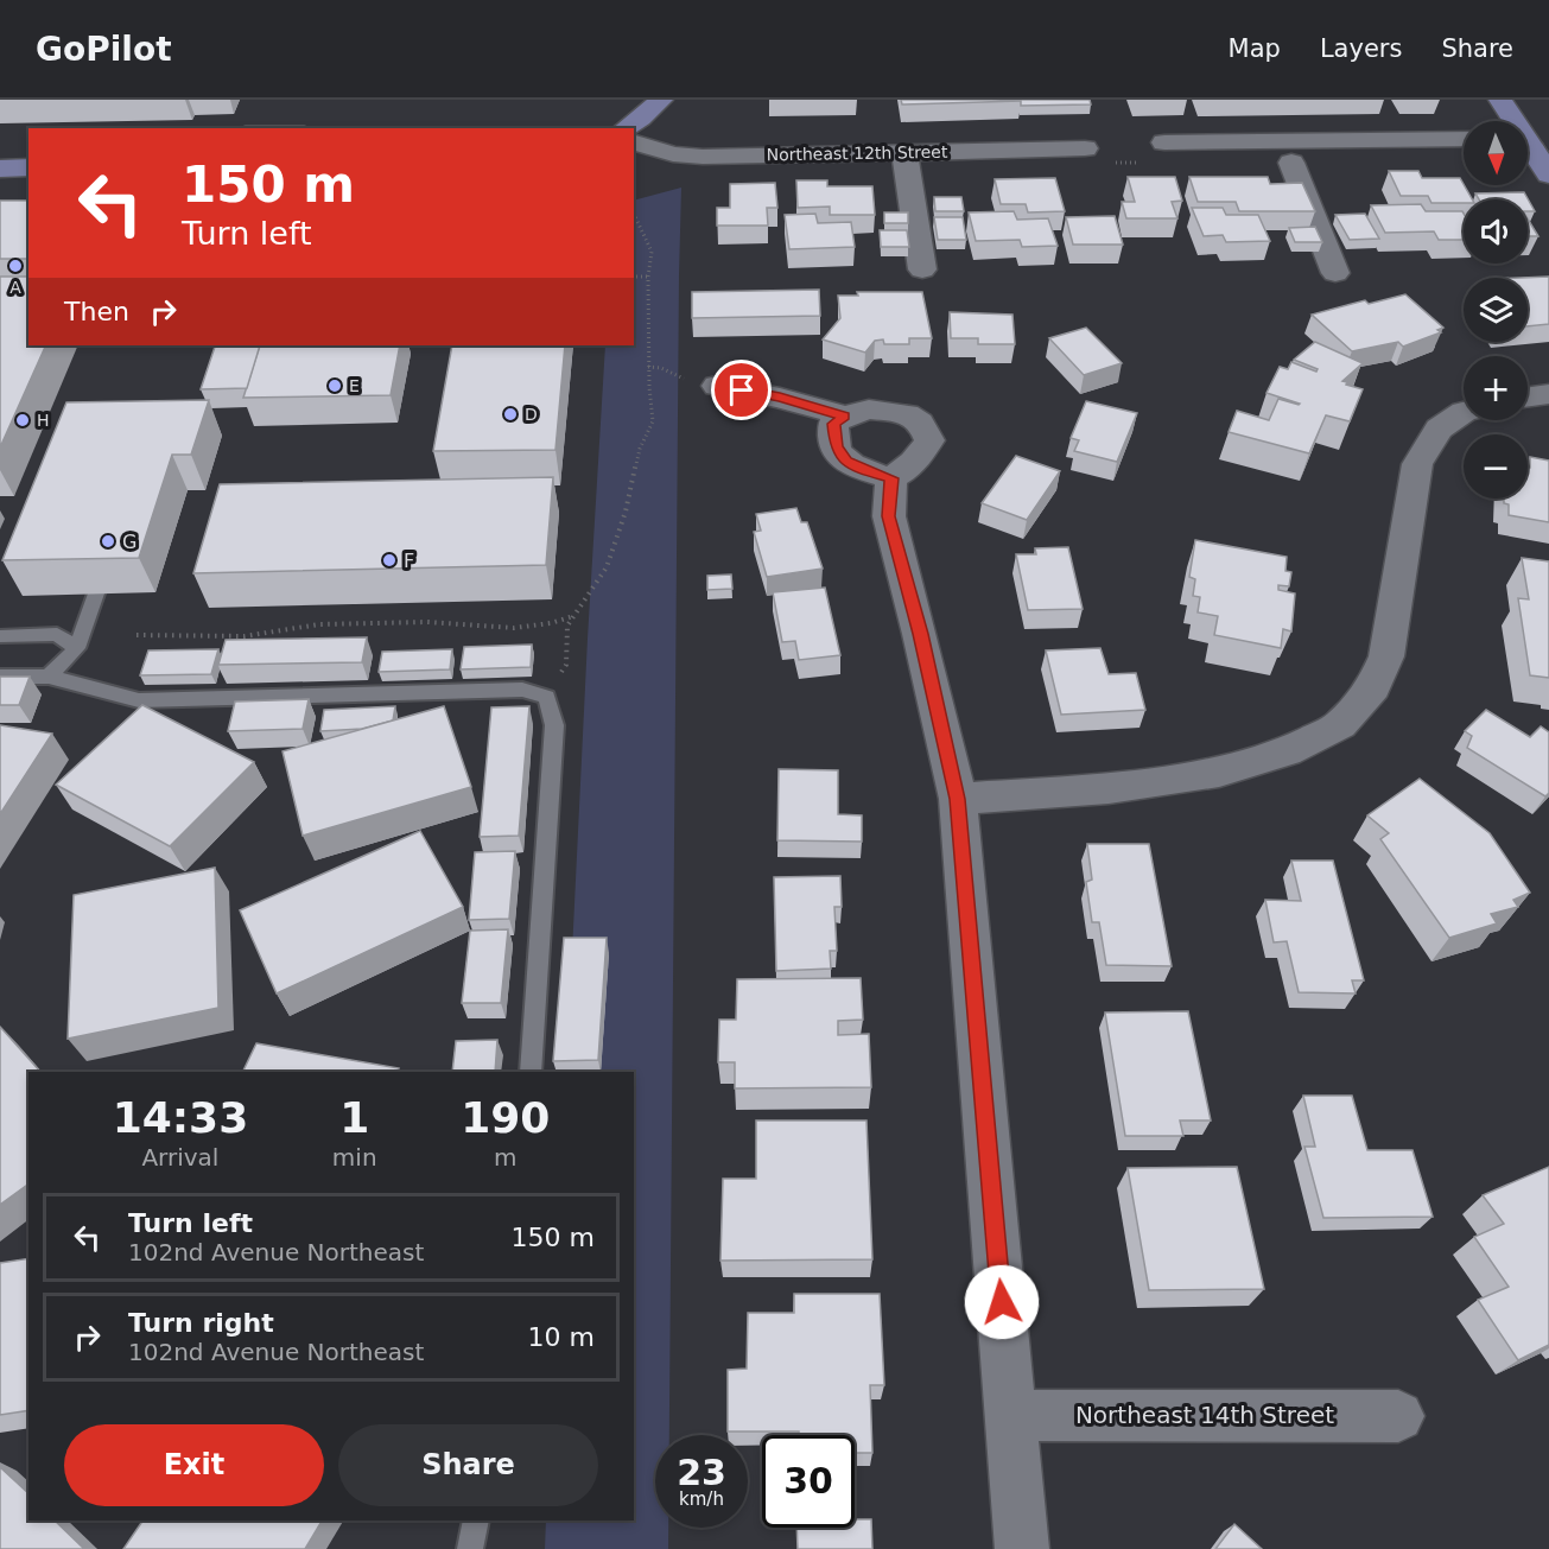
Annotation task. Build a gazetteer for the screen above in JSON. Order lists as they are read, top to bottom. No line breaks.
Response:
{"streets":{"street":["Northeast 12th Street","Northeast 14th Street"]},"places":["A","E","D","H","G","F"],"north":"bottom","page":{"header":"GoPilot","nav":["Map","Layers","Share"],"map_buttons":["+","−"],"turn":["150 m","Turn left"],"then":"Then","eta":["14:33","Arrival","1","min","190","m"],"list":[{"name":"Turn left","note":"102nd Avenue Northeast","value":"150 m"},{"name":"Turn right","note":"102nd Avenue Northeast","value":"10 m"}],"buttons":["Exit","Share"],"speed":"23 km/h","limit":"30"}}
